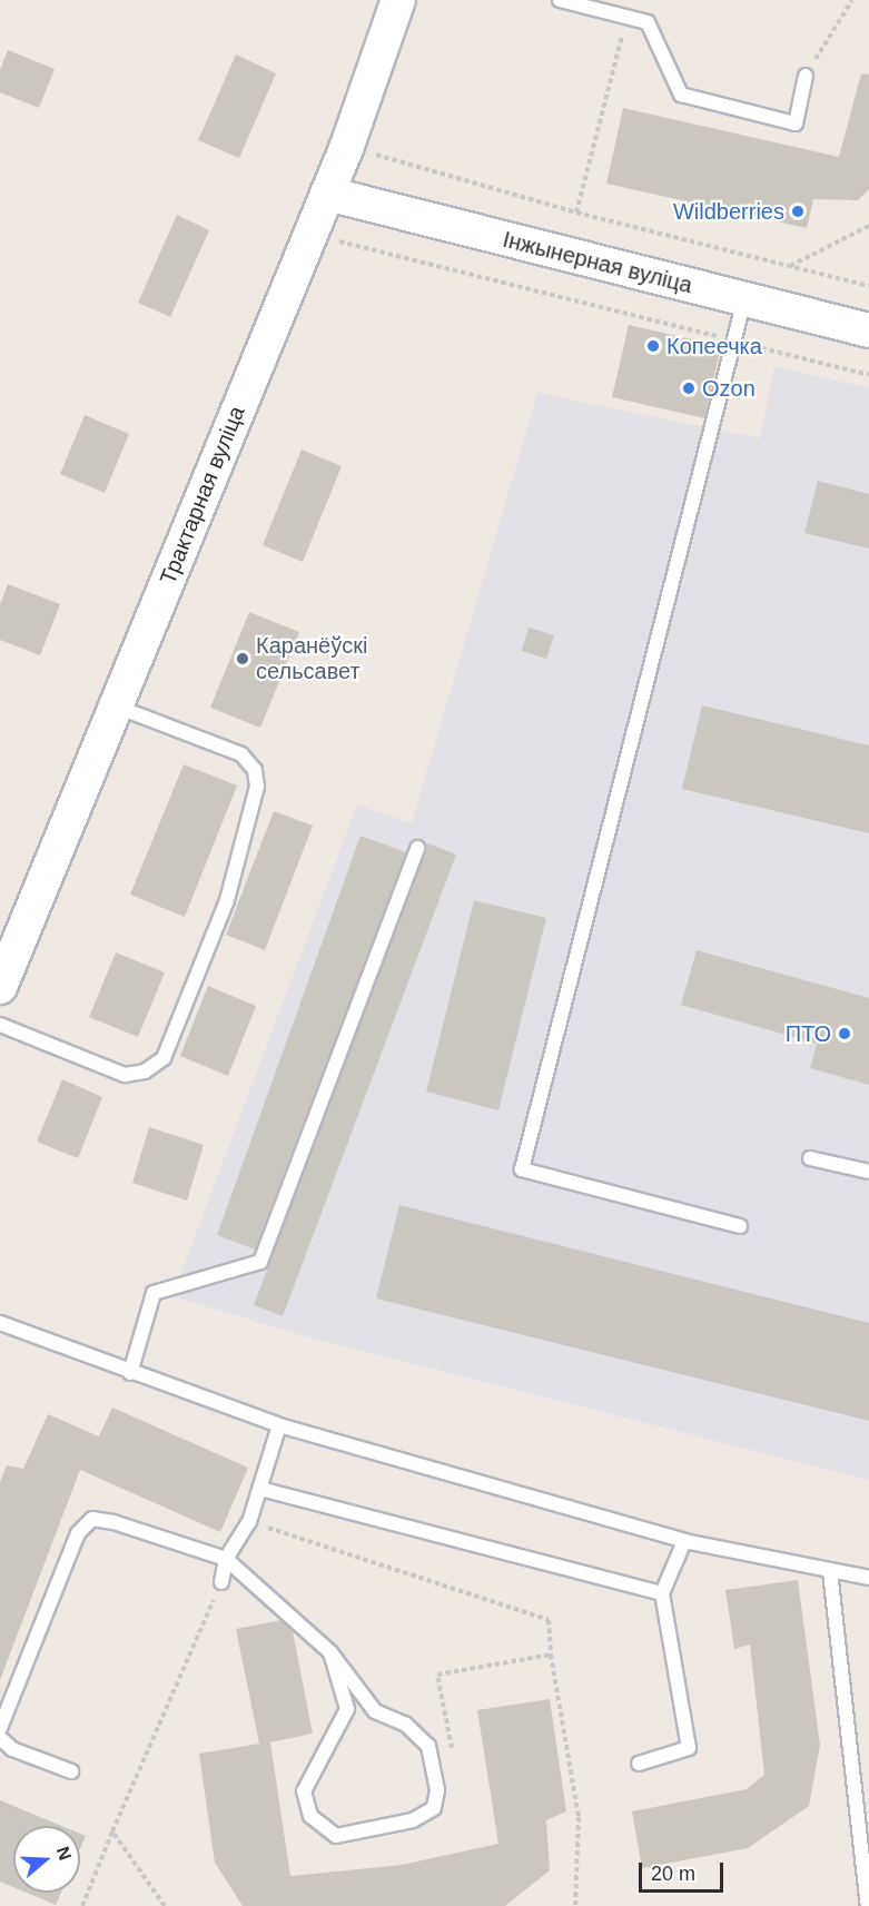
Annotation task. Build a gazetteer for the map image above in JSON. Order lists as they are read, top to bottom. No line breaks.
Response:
{"streets":{"street":["Інжынерная вуліца","Трактарная вуліца"]},"crossings":[["Інжынерная вуліца","Трактарная вуліца"]],"places":["Wildberries","Копеечка","Ozon","Каранёўскі сельсавет","ПТО"],"scale_bar":"20 m","north":"right"}
